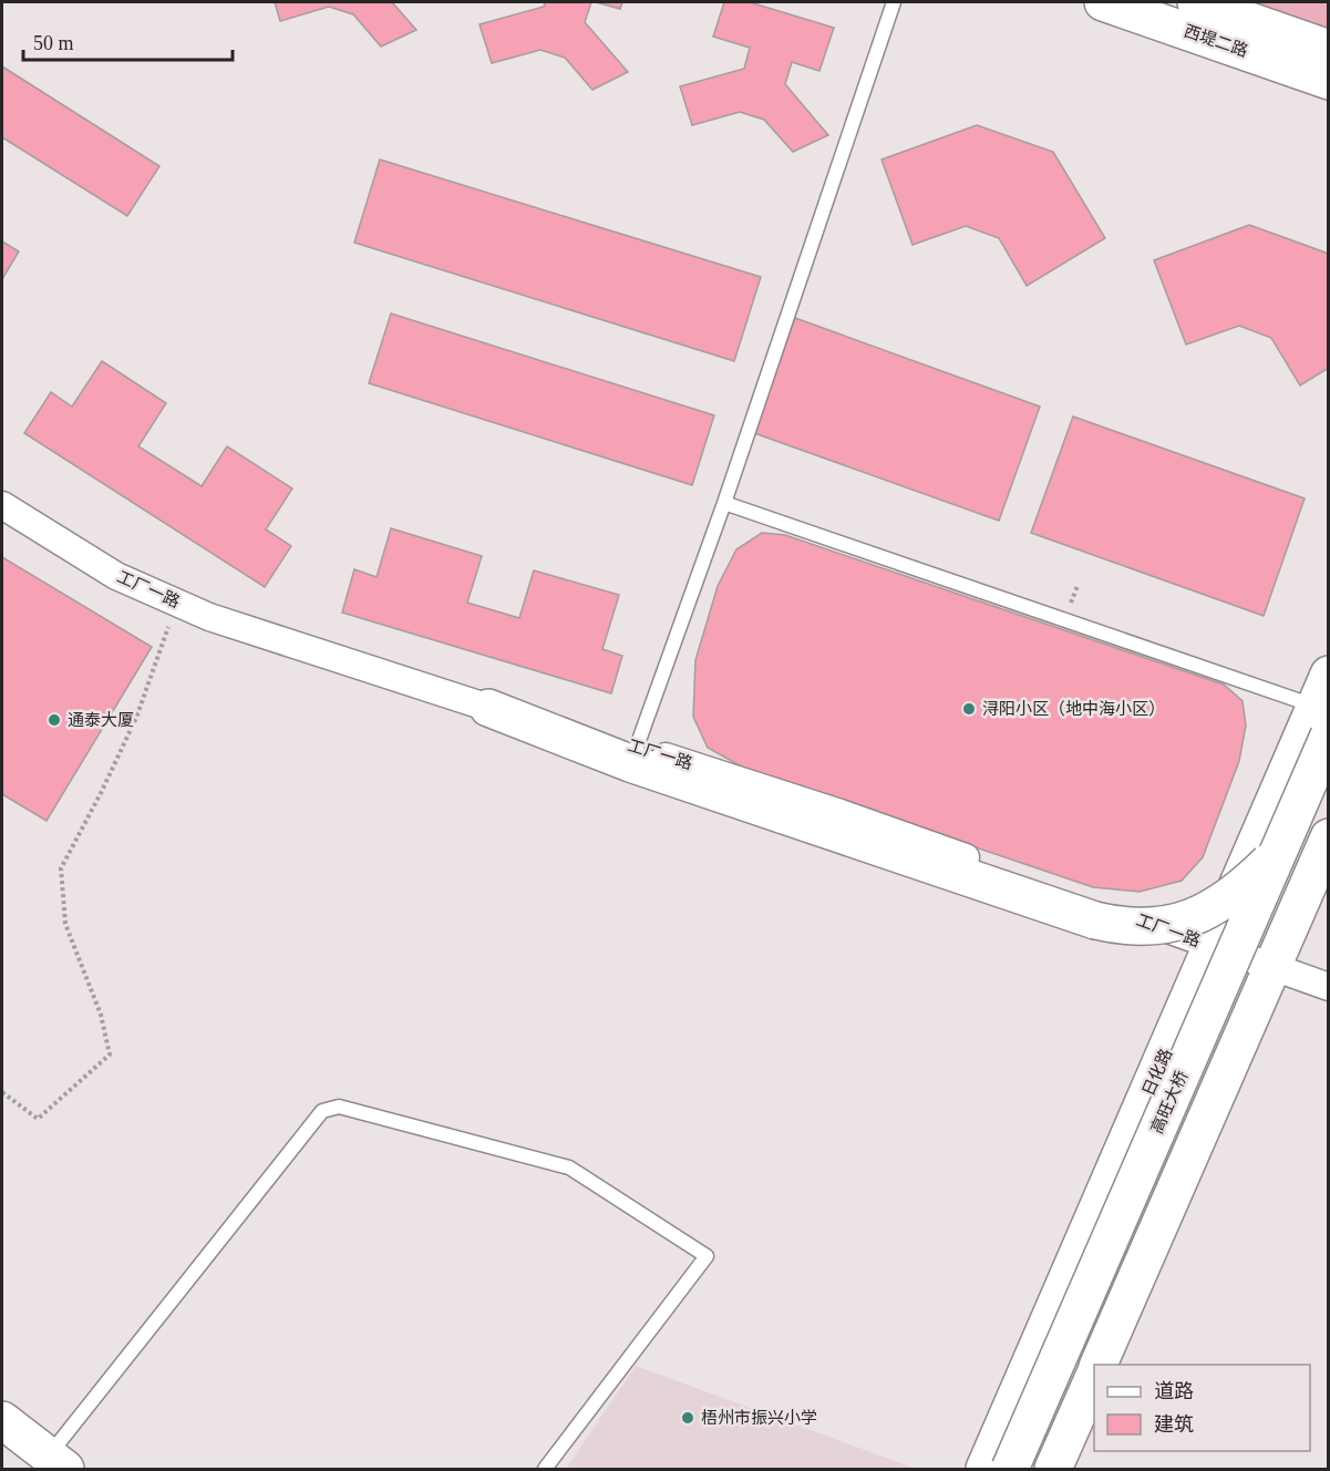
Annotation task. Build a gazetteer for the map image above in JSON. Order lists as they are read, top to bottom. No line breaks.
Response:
{"streets":{"main road":["西堤二路","日化路","高旺大桥"],"street":["工厂一路"]},"crossings":[["工厂一路","日化路"],["日化路","高旺大桥"]],"places":["浔阳小区（地中海小区）","通泰大厦","梧州市振兴小学"],"legend":["道路","建筑"],"scale_bar":"50 m"}
